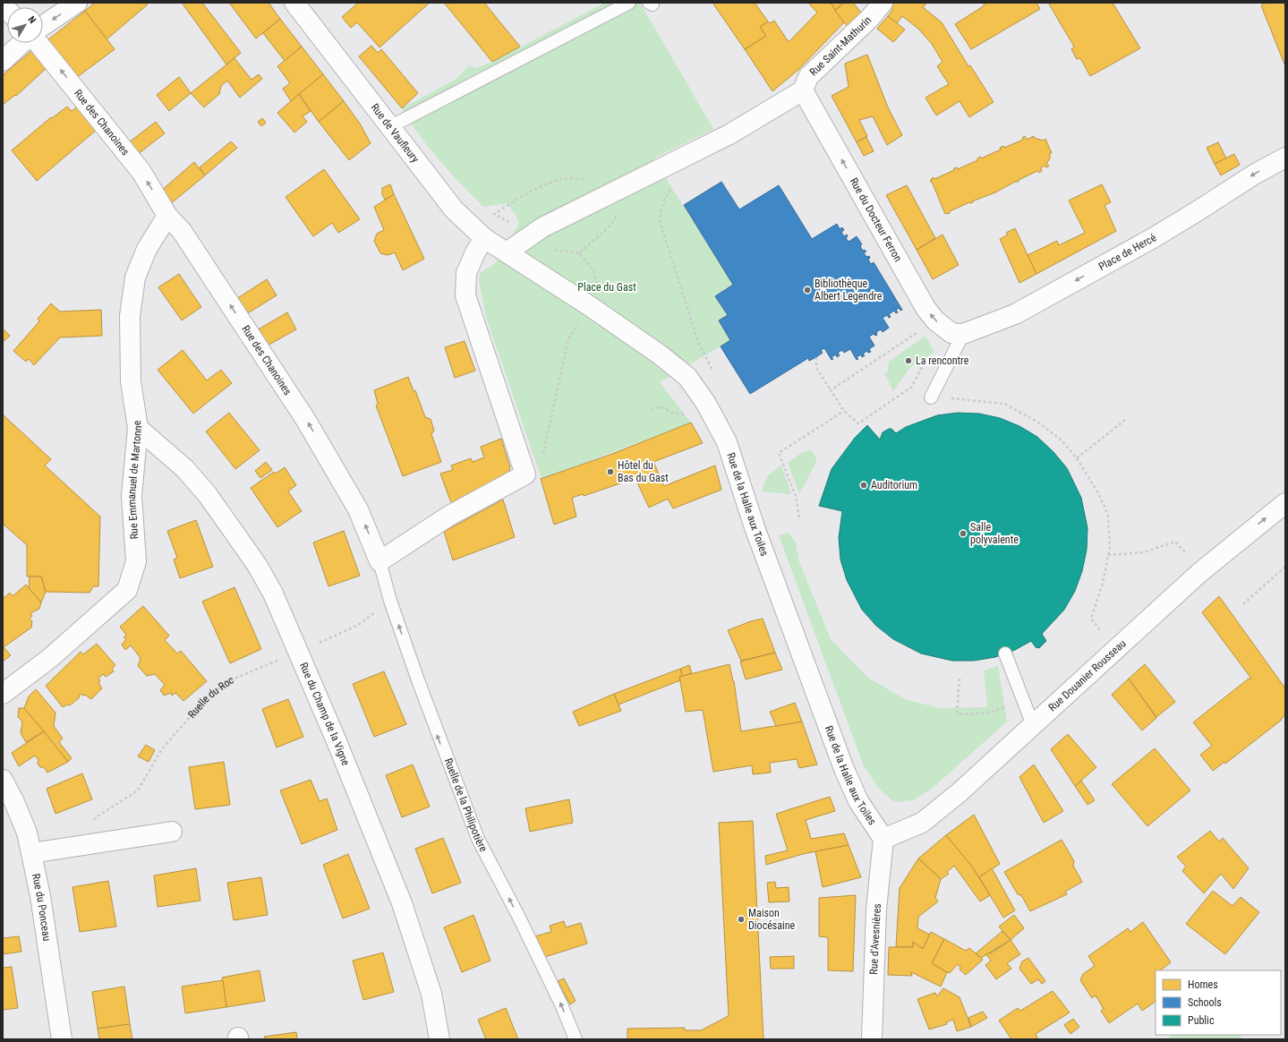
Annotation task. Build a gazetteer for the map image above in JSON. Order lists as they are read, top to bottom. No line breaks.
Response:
{"streets":{"street":["Rue Saint-Mathurin","Rue des Chanoines","Rue de Vaufleury","Rue du Docteur Ferron","Place de Hercé","Rue Emmanuel de Martonne","Rue de la Halle aux Toiles","Rue Douanier Rousseau","Rue du Champ de la Vigne","Rue du Ponceau","Rue d'Avesnières"],"lane":["Ruelle de la Philipotière"],"path":["Ruelle du Roc"]},"crossings":[["Rue Saint-Mathurin","Rue du Docteur Ferron"],["Rue des Chanoines","Rue Emmanuel de Martonne"],["Rue des Chanoines","Ruelle de la Philipotière"],["Rue de Vaufleury","Rue de la Halle aux Toiles"],["Rue du Docteur Ferron","Place de Hercé"],["Rue Emmanuel de Martonne","Rue du Champ de la Vigne"],["Rue de la Halle aux Toiles","Rue Douanier Rousseau"],["Rue de la Halle aux Toiles","Rue d'Avesnières"],["Rue Douanier Rousseau","Rue d'Avesnières"],["Ruelle du Roc","Rue du Champ de la Vigne"],["Ruelle du Roc","Ruelle de la Philipotière"]],"one_way":["Rue des Chanoines","Rue du Docteur Ferron","Place de Hercé","Rue Douanier Rousseau","Ruelle de la Philipotière"],"parks":["Place du Gast"],"places":["Bibliothèque Albert Legendre","La rencontre","Hôtel du Bas du Gast","Auditorium","Salle polyvalente","Maison Diocésaine"],"legend":["Homes","Schools","Public"],"north":"top right"}
